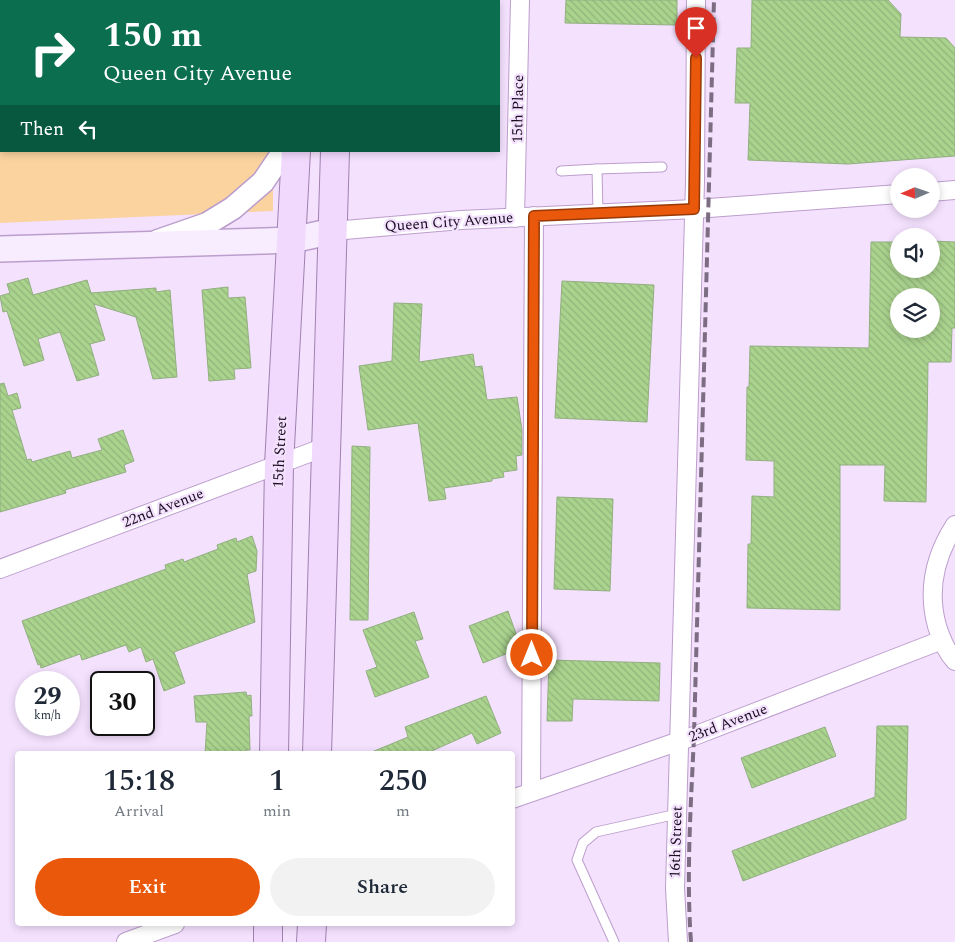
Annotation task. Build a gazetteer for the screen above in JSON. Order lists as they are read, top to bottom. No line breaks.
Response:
{"streets":{"main road":["Queen City Avenue","15th Street"],"street":["15th Place","22nd Avenue","23rd Avenue","16th Street"]},"crossings":[["15th Place","Queen City Avenue"],["Queen City Avenue","15th Street"],["Queen City Avenue","16th Street"],["15th Street","22nd Avenue"],["23rd Avenue","16th Street"]],"north":"left","page":{"turn":["150 m","Queen City Avenue"],"then":"Then","speed":"29 km/h","limit":"30","eta":["15:18","Arrival","1","min","250","m"],"buttons":["Exit","Share"]}}
